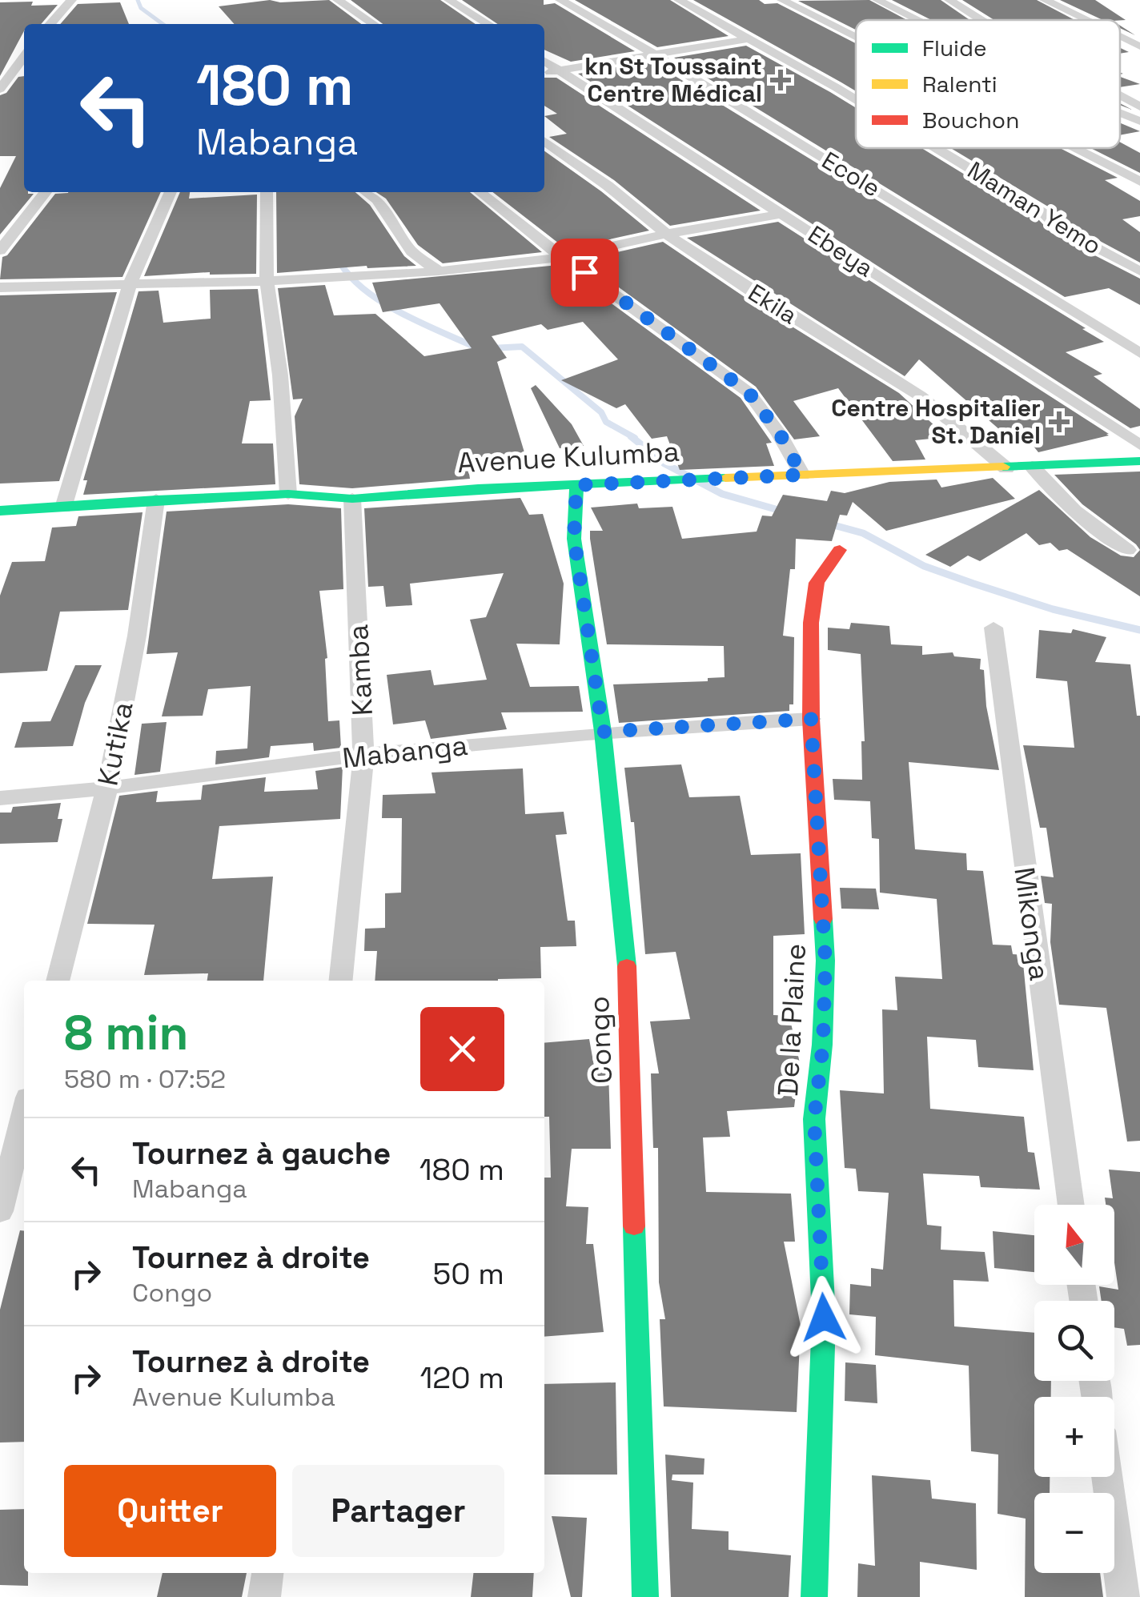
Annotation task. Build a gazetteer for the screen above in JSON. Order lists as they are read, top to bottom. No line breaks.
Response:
{"streets":{"street":["Ecole","Maman Yemo","Ebeya","Ekila","Avenue Kulumba","Kamba","Kutika","Mabanga","Mikonga","De la Plaine","Congo"]},"crossings":[["Ekila","Avenue Kulumba"],["Avenue Kulumba","Kamba"],["Avenue Kulumba","Kutika"],["Avenue Kulumba","Congo"],["Kamba","Mabanga"],["Kutika","Mabanga"],["Mabanga","De la Plaine"],["Mabanga","Congo"]],"places":{"health":["kn St Toussaint Centre Médical","Centre Hospitalier St. Daniel"]},"legend":["Fluide","Ralenti","Bouchon"],"north":"top","page":{"turn":["180 m","Mabanga"],"heading":["8 min","580 m · 07:52"],"list":[{"name":"Tournez à gauche","note":"Mabanga","value":"180 m"},{"name":"Tournez à droite","note":"Congo","value":"50 m"},{"name":"Tournez à droite","note":"Avenue Kulumba","value":"120 m"}],"map_buttons":["+","−"],"buttons":["Quitter","Partager"]}}
